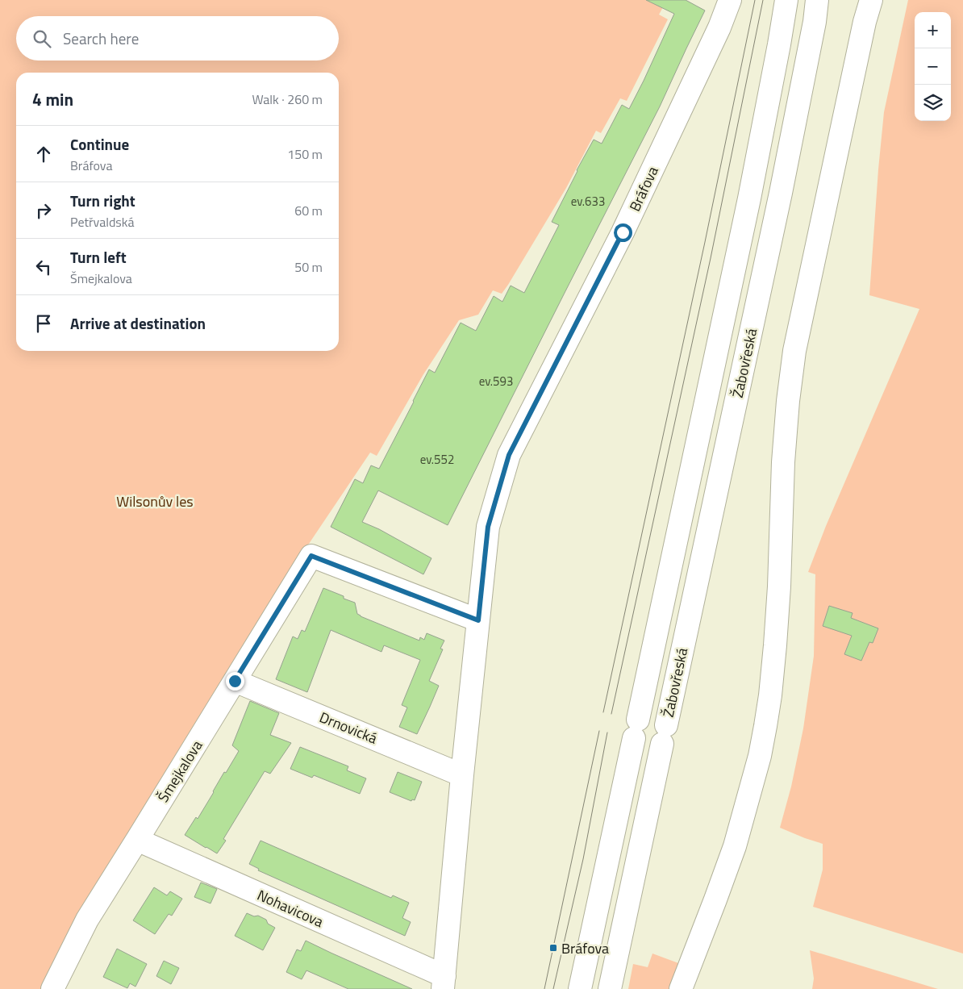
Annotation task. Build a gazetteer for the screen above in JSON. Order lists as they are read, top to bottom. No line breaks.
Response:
{"streets":{"main road":["Bráfova","Žabovřeská","Drnovická","Šmejkalova","Nohavicova"]},"crossings":[["Bráfova","Drnovická"],["Bráfova","Šmejkalova"],["Bráfova","Nohavicova"],["Drnovická","Šmejkalova"],["Šmejkalova","Nohavicova"]],"parks":["Wilsonův les"],"places":{"transit":["Bráfova"]},"house_numbers":["ev.633","ev.593","ev.552"],"page":{"map_buttons":["+","−"],"search":"Search here","heading":["4 min","Walk · 260 m"],"list":[["Continue","Bráfova","150 m"],["Turn right","Petřvaldská","60 m"],["Turn left","Šmejkalova","50 m"],"Arrive at destination"]}}
